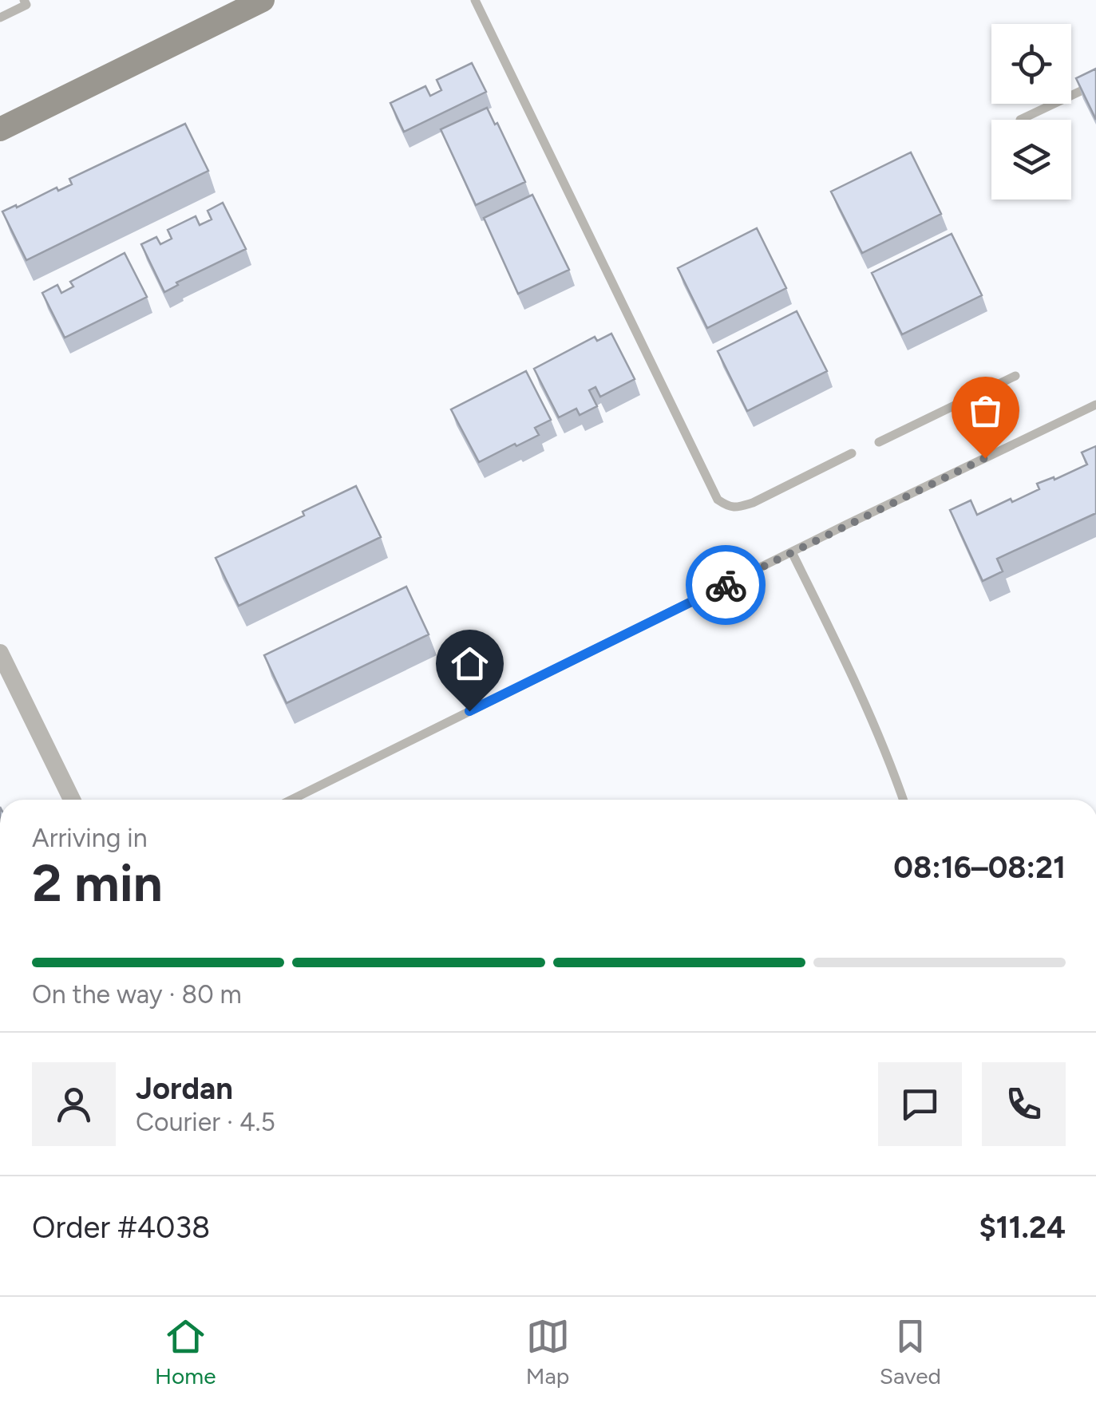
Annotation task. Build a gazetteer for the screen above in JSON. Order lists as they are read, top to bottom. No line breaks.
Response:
{"page":{"heading":["2 min","Arriving in","08:16–08:21"],"panel":["Jordan","Courier · 4.5","Order #4038","$11.24"],"bar":"On the way · 80 m","tabs":["Home","Map","Saved"]}}
